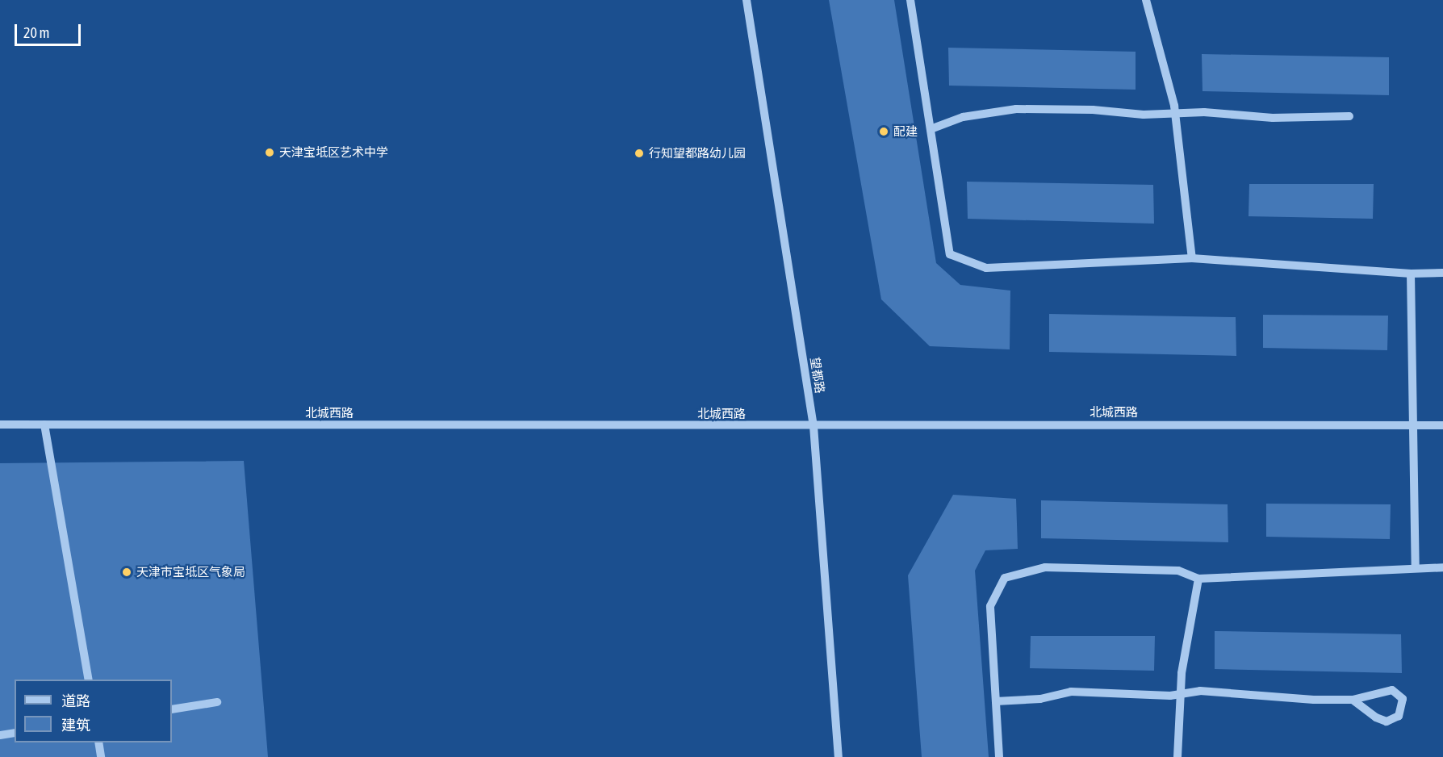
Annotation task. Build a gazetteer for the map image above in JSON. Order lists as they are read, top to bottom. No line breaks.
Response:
{"streets":{"street":["望都路","北城西路"]},"crossings":[["望都路","北城西路"]],"places":["配建","天津宝坻区艺术中学","行知望都路幼儿园","天津市宝坻区气象局"],"legend":["道路","建筑"],"scale_bar":"20 m"}
